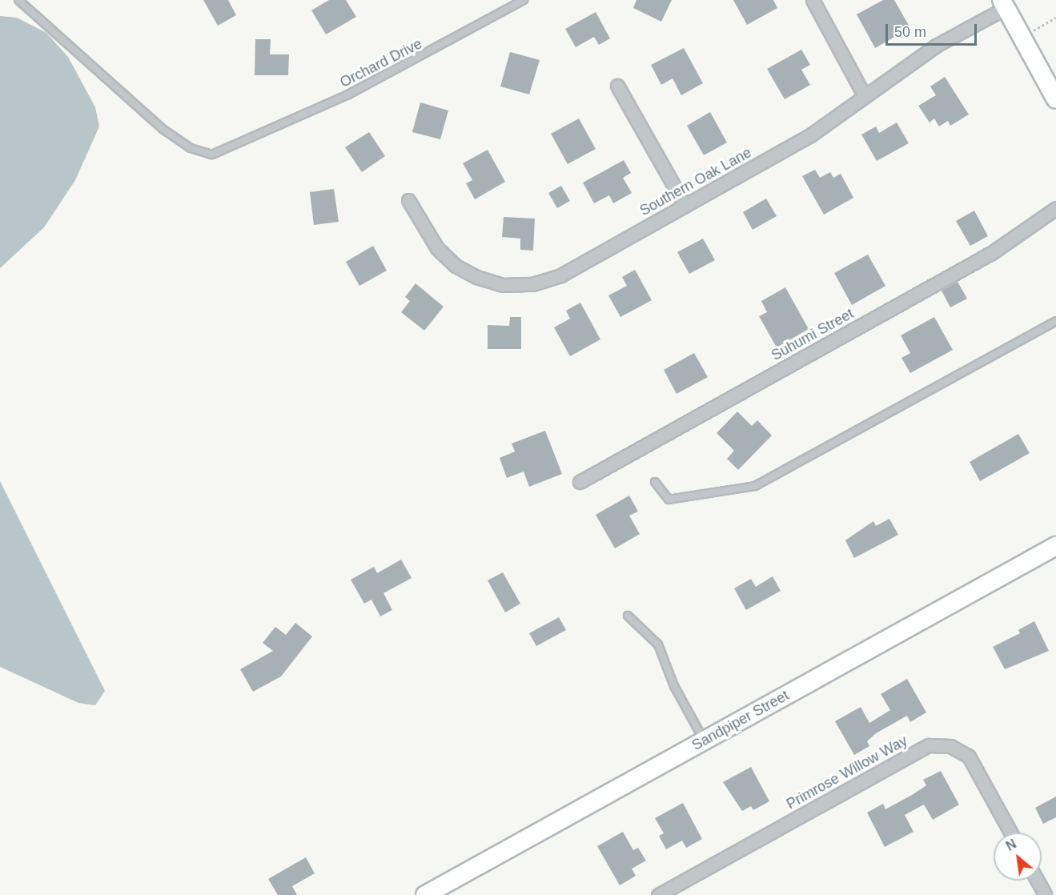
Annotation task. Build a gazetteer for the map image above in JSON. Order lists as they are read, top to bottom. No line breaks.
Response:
{"streets":{"street":["Southern Oak Lane","Suhumi Street","Sandpiper Street","Primrose Willow Way"],"lane":["Orchard Drive"]},"scale_bar":"50 m","north":"top left"}
